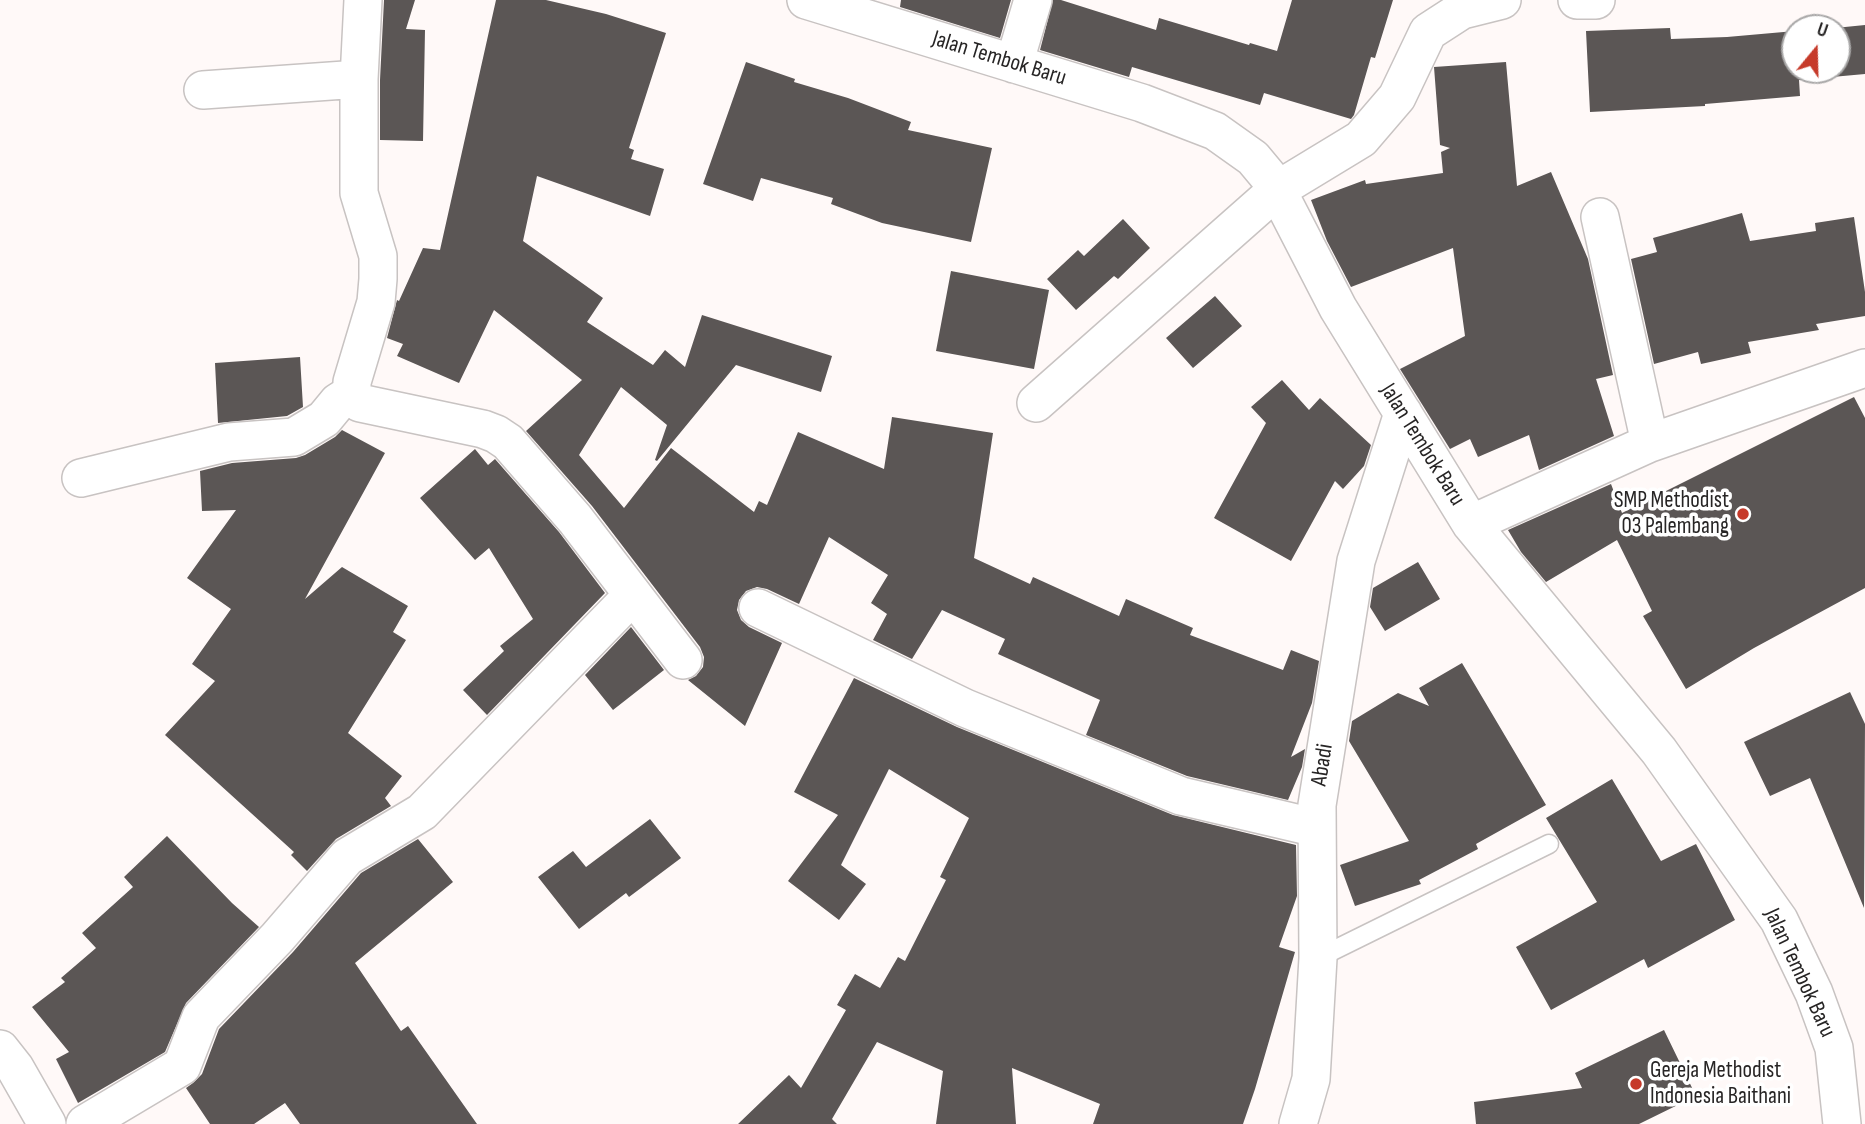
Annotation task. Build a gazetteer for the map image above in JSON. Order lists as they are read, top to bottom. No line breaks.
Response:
{"streets":{"street":["Jalan Tembok Baru","Abadi"]},"crossings":[["Jalan Tembok Baru","Abadi"]],"places":["SMP Methodist 03 Palembang","Gereja Methodist Indonesia Baithani"],"north":"top"}
